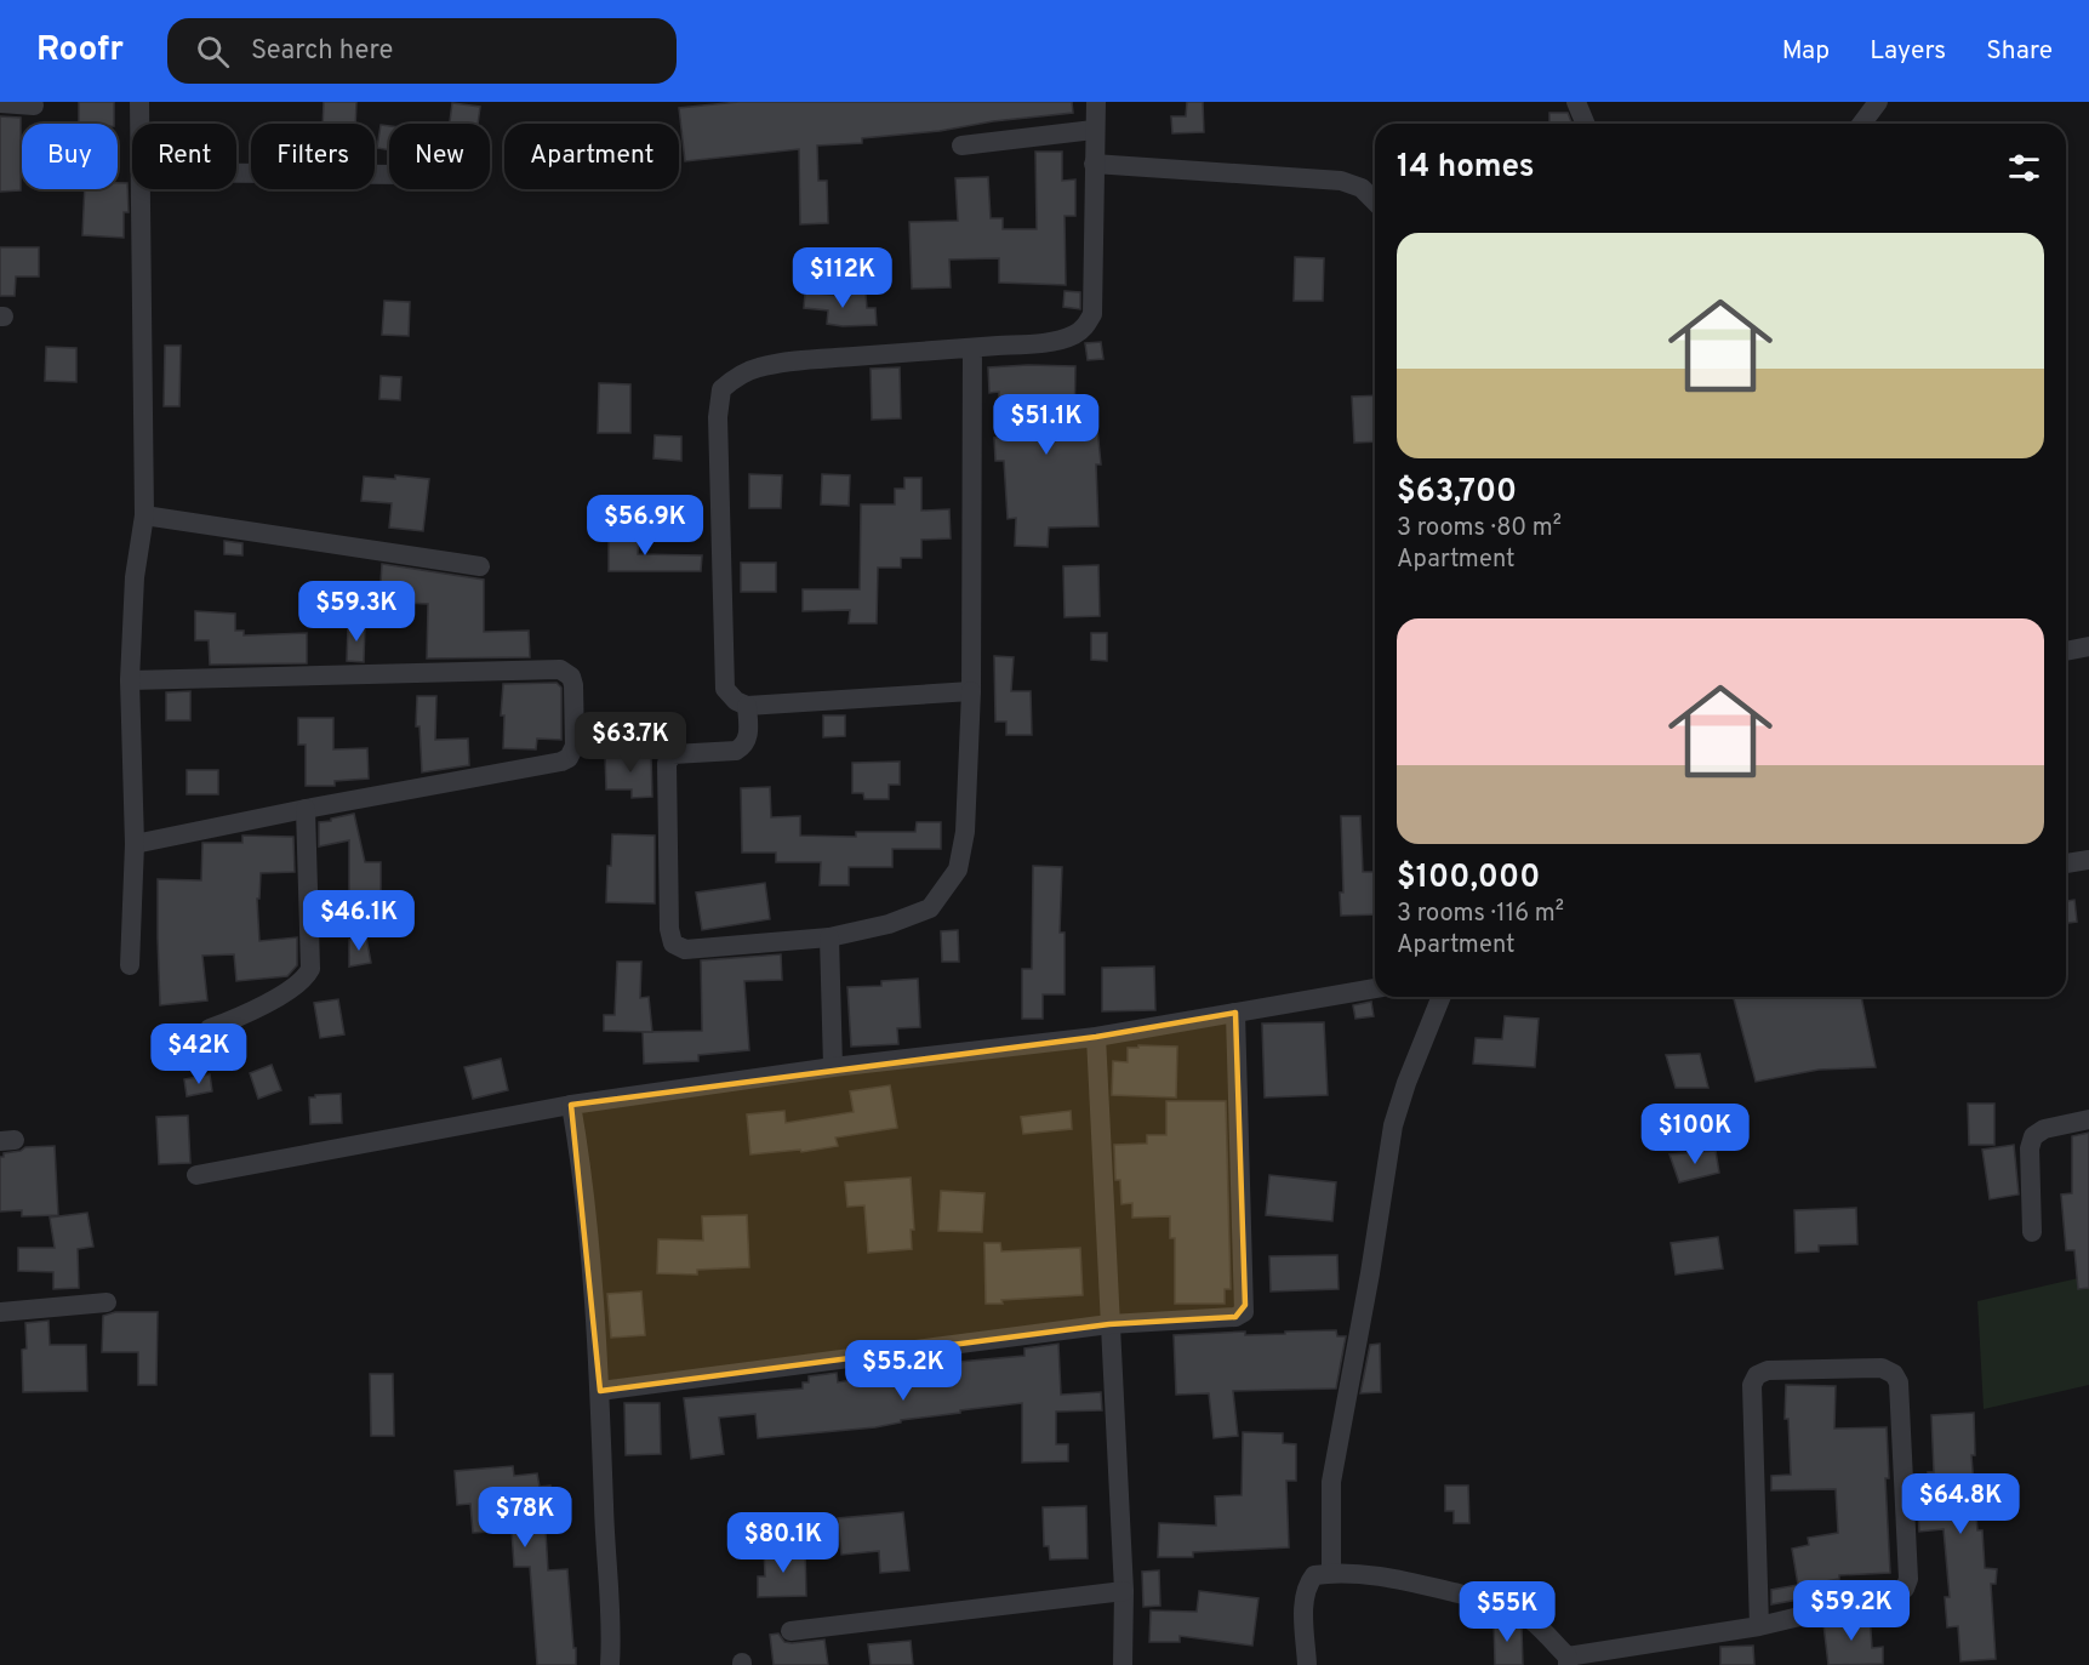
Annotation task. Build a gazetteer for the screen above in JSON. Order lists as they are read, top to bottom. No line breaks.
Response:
{"page":{"header":"Roofr","search":"Search here","nav":["Map","Layers","Share"],"chip":["Buy","Rent","Filters","New","Apartment"],"heading":"14 homes","list":[{"name":"$63,700","note":"3 rooms · 80 m² · Apartment"},{"name":"$100,000","note":"3 rooms · 116 m² · Apartment"}],"price":["$112K","$51.1K","$56.9K","$59.3K","$63.7K","$46.1K","$42K","$100K","$55.2K","$64.8K","$78K","$80.1K","$59.2K","$55K"]}}
